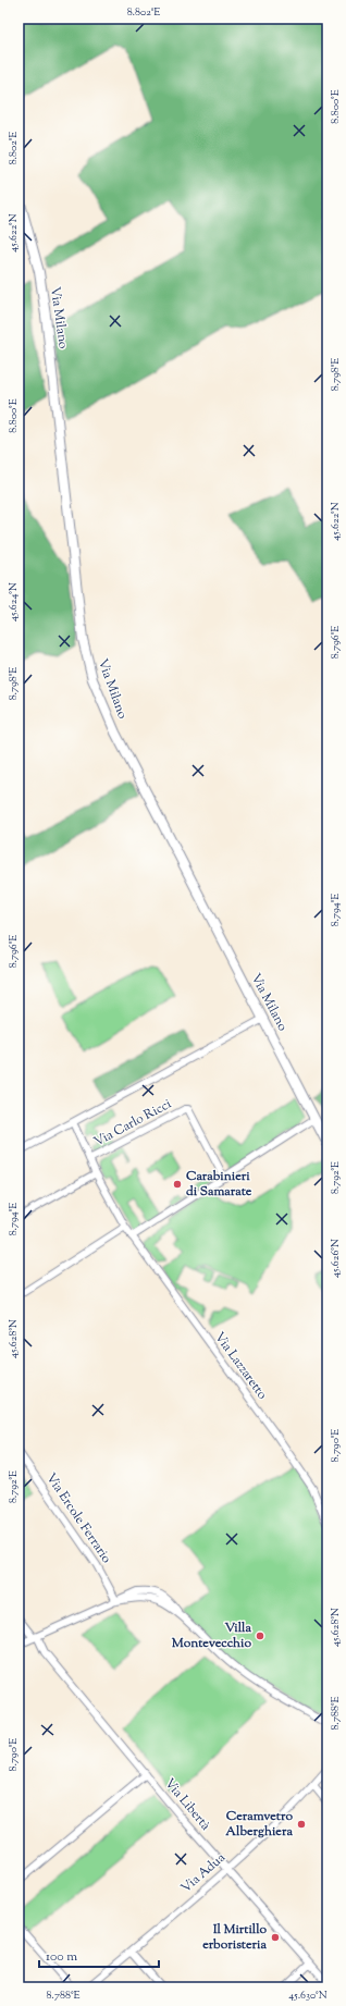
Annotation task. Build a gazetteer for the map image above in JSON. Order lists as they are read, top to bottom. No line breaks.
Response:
{"streets":{"street":["Via Milano","Via Carlo Ricci","Via Lazzaretto","Via Ercole Ferrario","Via Libertà","Via Adua"]},"crossings":[["Via Carlo Ricci","Via Lazzaretto"],["Via Libertà","Via Adua"]],"places":["Carabinieri di Samarate","Villa Montevecchio","Ceramvetro Alberghiera","Il Mirtillo erboristeria"],"scale_bar":"100 m","coordinates":["8.802°E","8.800°E","45.622°N","8.798°E","45.624°N","8.796°E","8.794°E","8.792°E","45.626°N","45.628°N","8.790°E","8.788°E","45.630°N"]}
